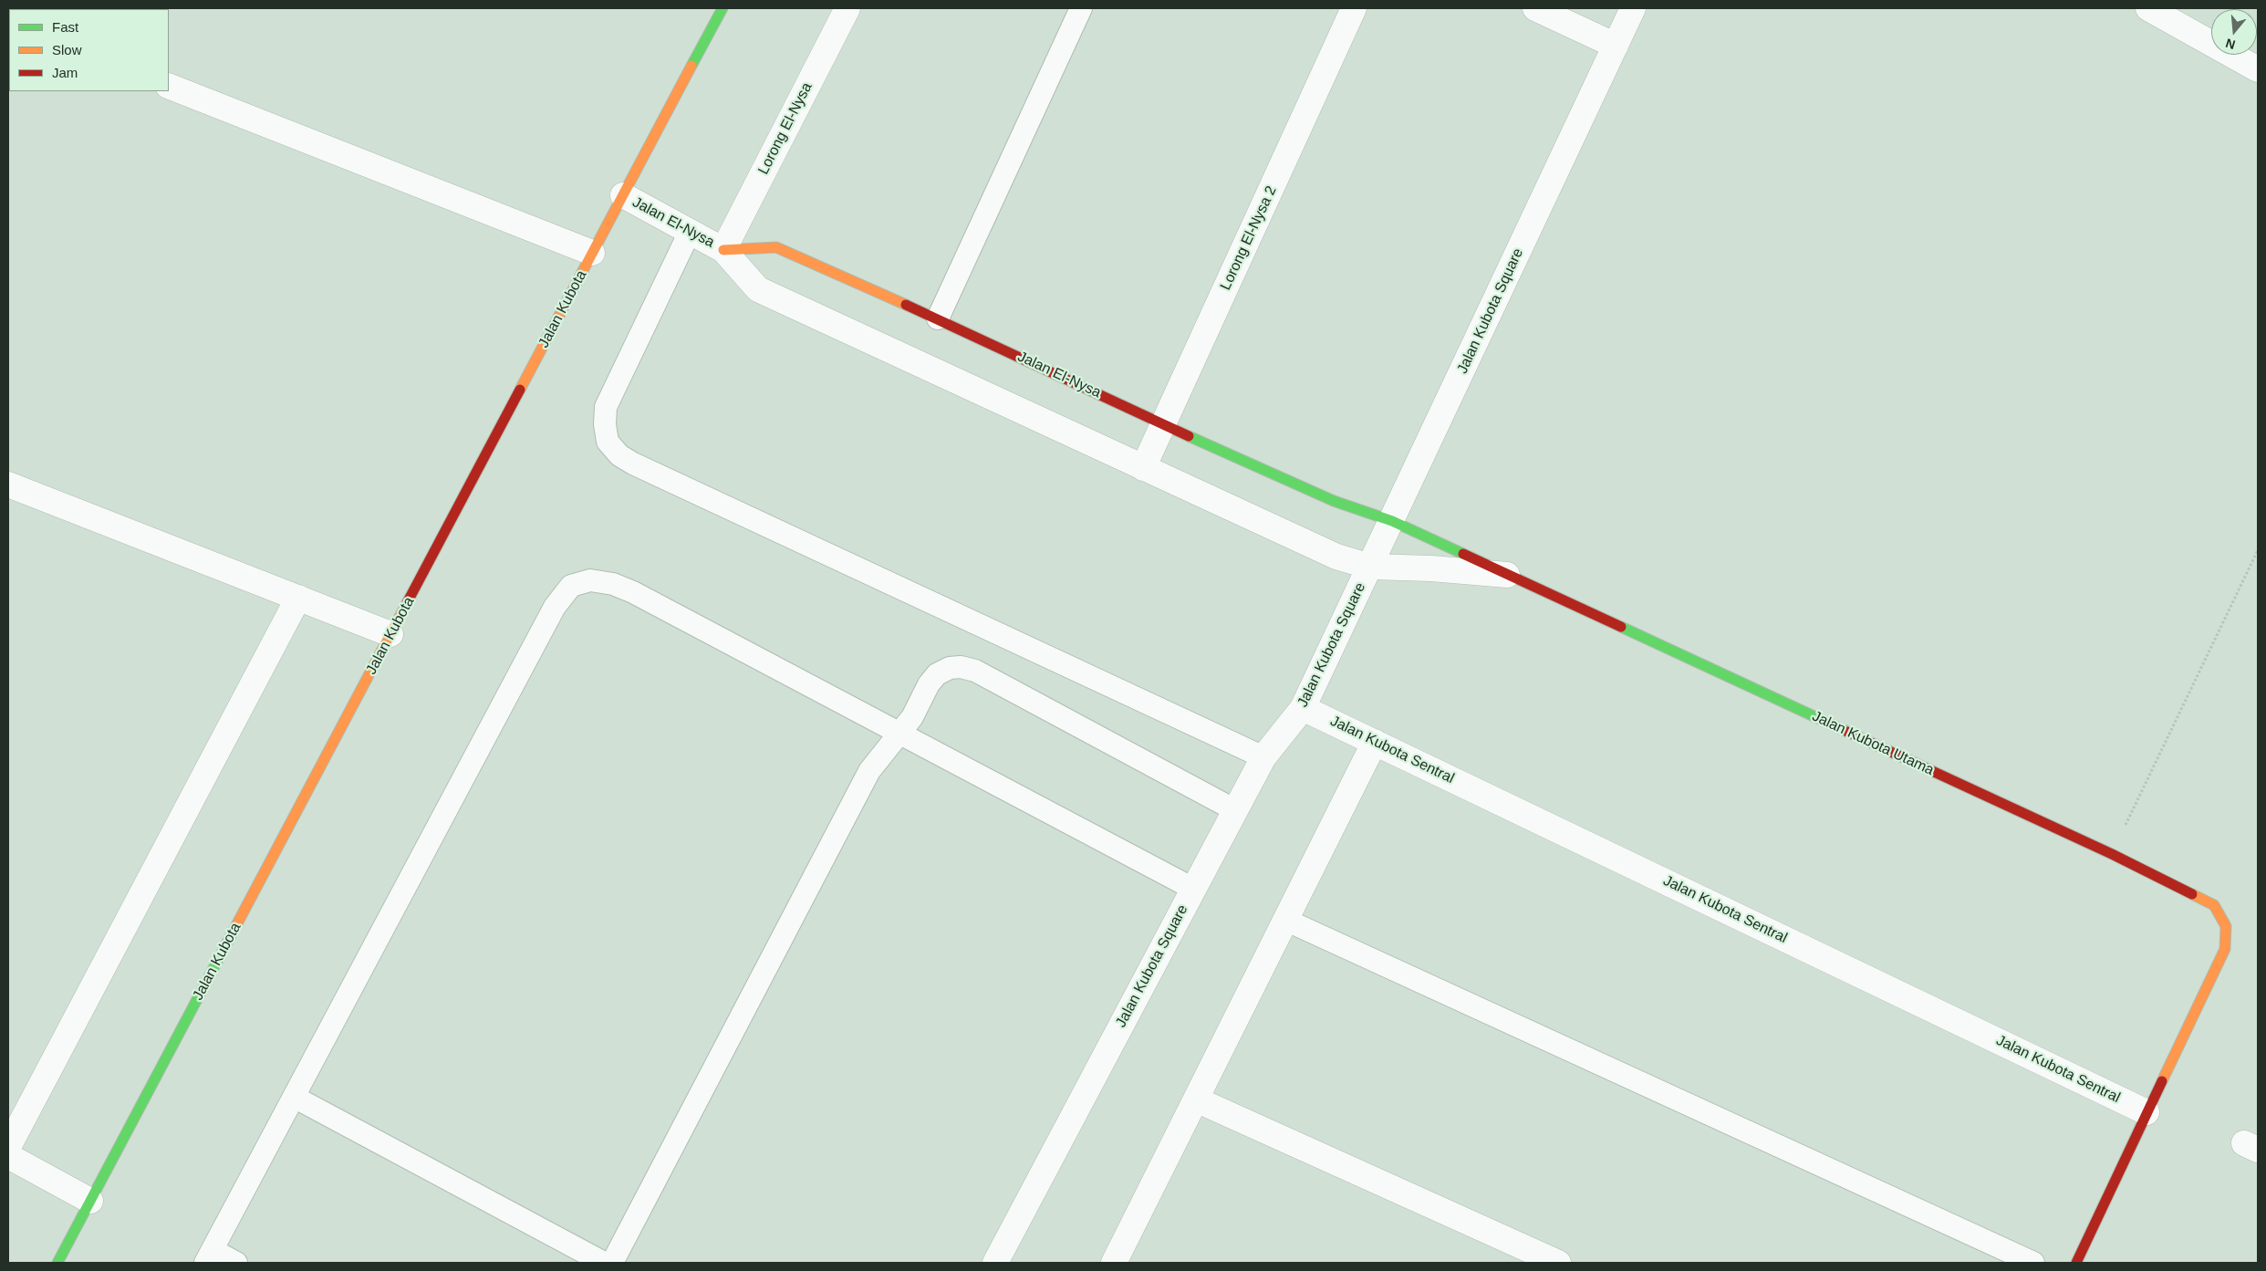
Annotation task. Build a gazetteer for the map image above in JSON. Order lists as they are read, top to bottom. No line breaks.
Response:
{"streets":{"street":["Lorong El-Nysa","Jalan El-Nysa","Lorong El-Nysa 2","Jalan Kubota","Jalan Kubota Square","Jalan Kubota Utama","Jalan Kubota Sentral"]},"crossings":[["Lorong El-Nysa","Jalan El-Nysa"],["Jalan El-Nysa","Lorong El-Nysa 2"],["Jalan El-Nysa","Jalan Kubota"],["Jalan El-Nysa","Jalan Kubota Square"],["Jalan El-Nysa","Jalan Kubota Utama"],["Jalan Kubota Square","Jalan Kubota Utama"],["Jalan Kubota Square","Jalan Kubota Sentral"],["Jalan Kubota Utama","Jalan Kubota Sentral"]],"legend":["Fast","Slow","Jam"],"north":"bottom"}
